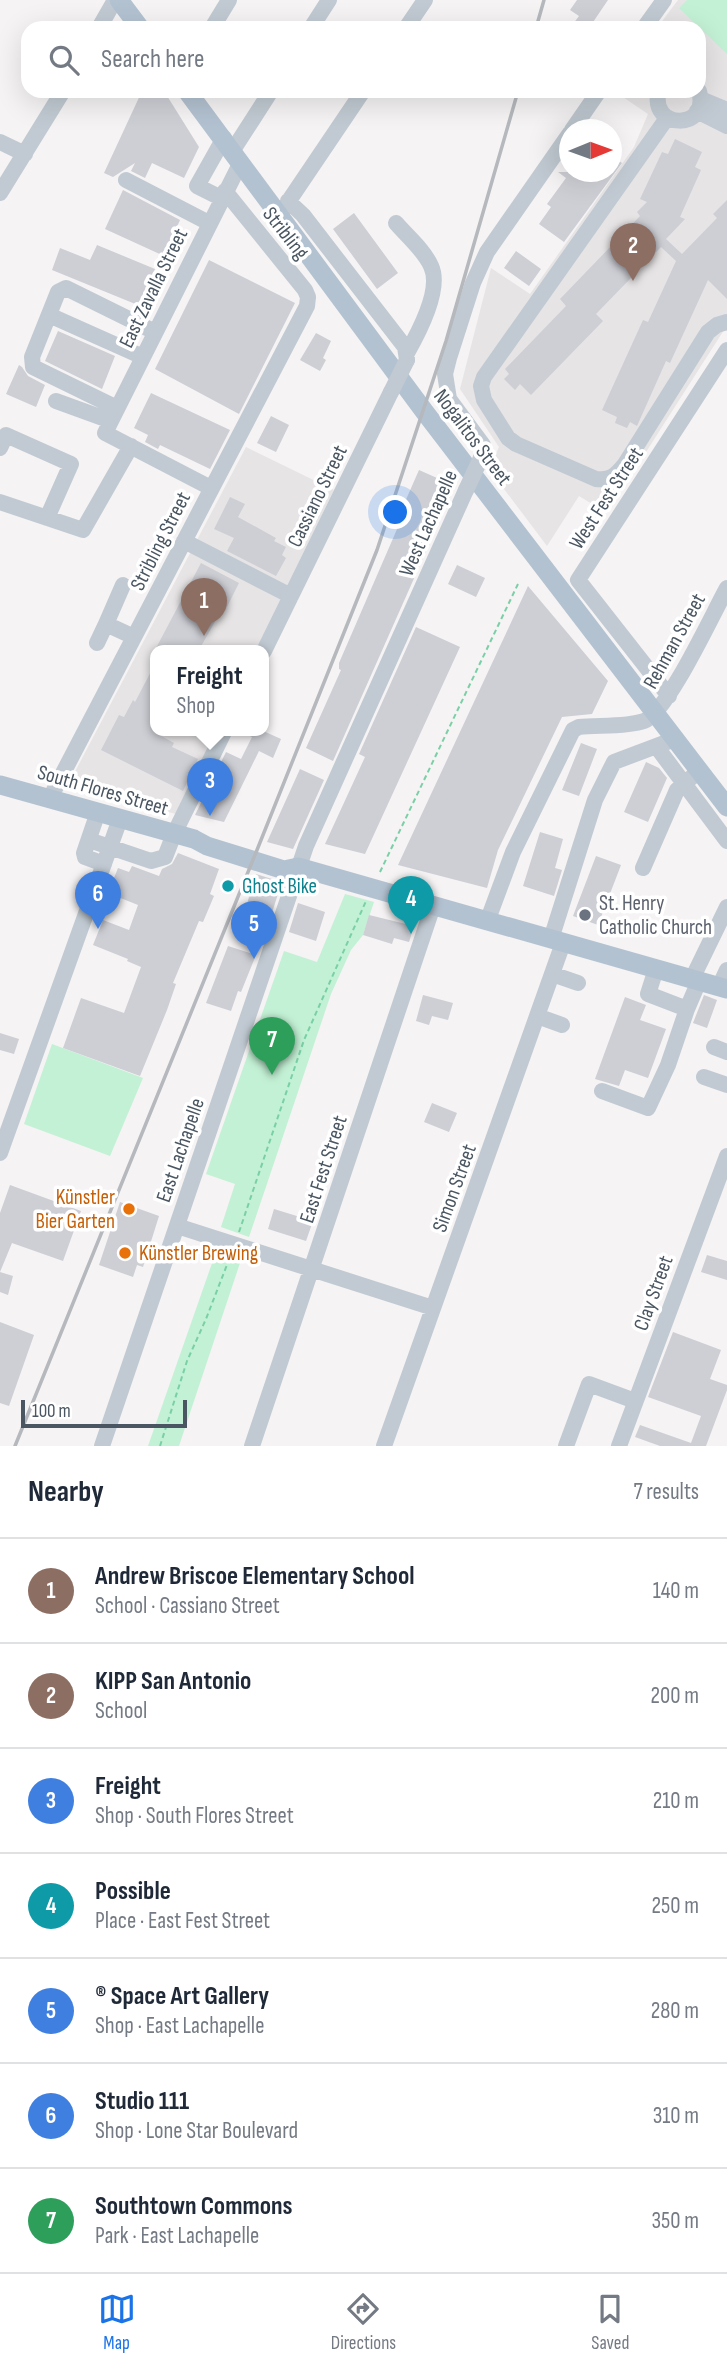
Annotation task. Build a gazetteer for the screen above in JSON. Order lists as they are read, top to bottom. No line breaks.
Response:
{"streets":{"main road":["Nogalitos Street","South Flores Street"],"street":["Stribling","East Zavalla Street","Cassiano Street","West Fest Street","West Lachapelle","Stribling Street","Rehman Street","East Lachapelle","East Fest Street","Simon Street","Clay Street"]},"crossings":[["Stribling","East Zavalla Street"],["Stribling","Nogalitos Street"],["Stribling","Stribling Street"],["East Zavalla Street","Nogalitos Street"],["Nogalitos Street","Cassiano Street"],["Nogalitos Street","Rehman Street"],["Nogalitos Street","Simon Street"],["West Fest Street","Rehman Street"],["West Lachapelle","South Flores Street"],["West Lachapelle","East Lachapelle"],["Stribling Street","South Flores Street"],["South Flores Street","East Lachapelle"],["South Flores Street","East Fest Street"],["South Flores Street","Simon Street"]],"places":["Ghost Bike","St. Henry Catholic Church","Künstler Bier Garten","Künstler Brewing"],"scale_bar":"100 m","north":"right","page":{"search":"Search here","pins":["2","1","3","6","4","5","7"],"popup":["Freight","Shop"],"scale":"100 m","heading":["Nearby","7 results"],"list":[{"mark":"1","name":"Andrew Briscoe Elementary School","note":"School · Cassiano Street","value":"140 m"},{"mark":"2","name":"KIPP San Antonio","note":"School","value":"200 m"},{"mark":"3","name":"Freight","note":"Shop · South Flores Street","value":"210 m"},{"mark":"4","name":"Possible","note":"Place · East Fest Street","value":"250 m"},{"mark":"5","name":"® Space Art Gallery","note":"Shop · East Lachapelle","value":"280 m"},{"mark":"6","name":"Studio 111","note":"Shop · Lone Star Boulevard","value":"310 m"},{"mark":"7","name":"Southtown Commons","note":"Park · East Lachapelle","value":"350 m"}],"nav":["Map","Directions","Saved"]}}
